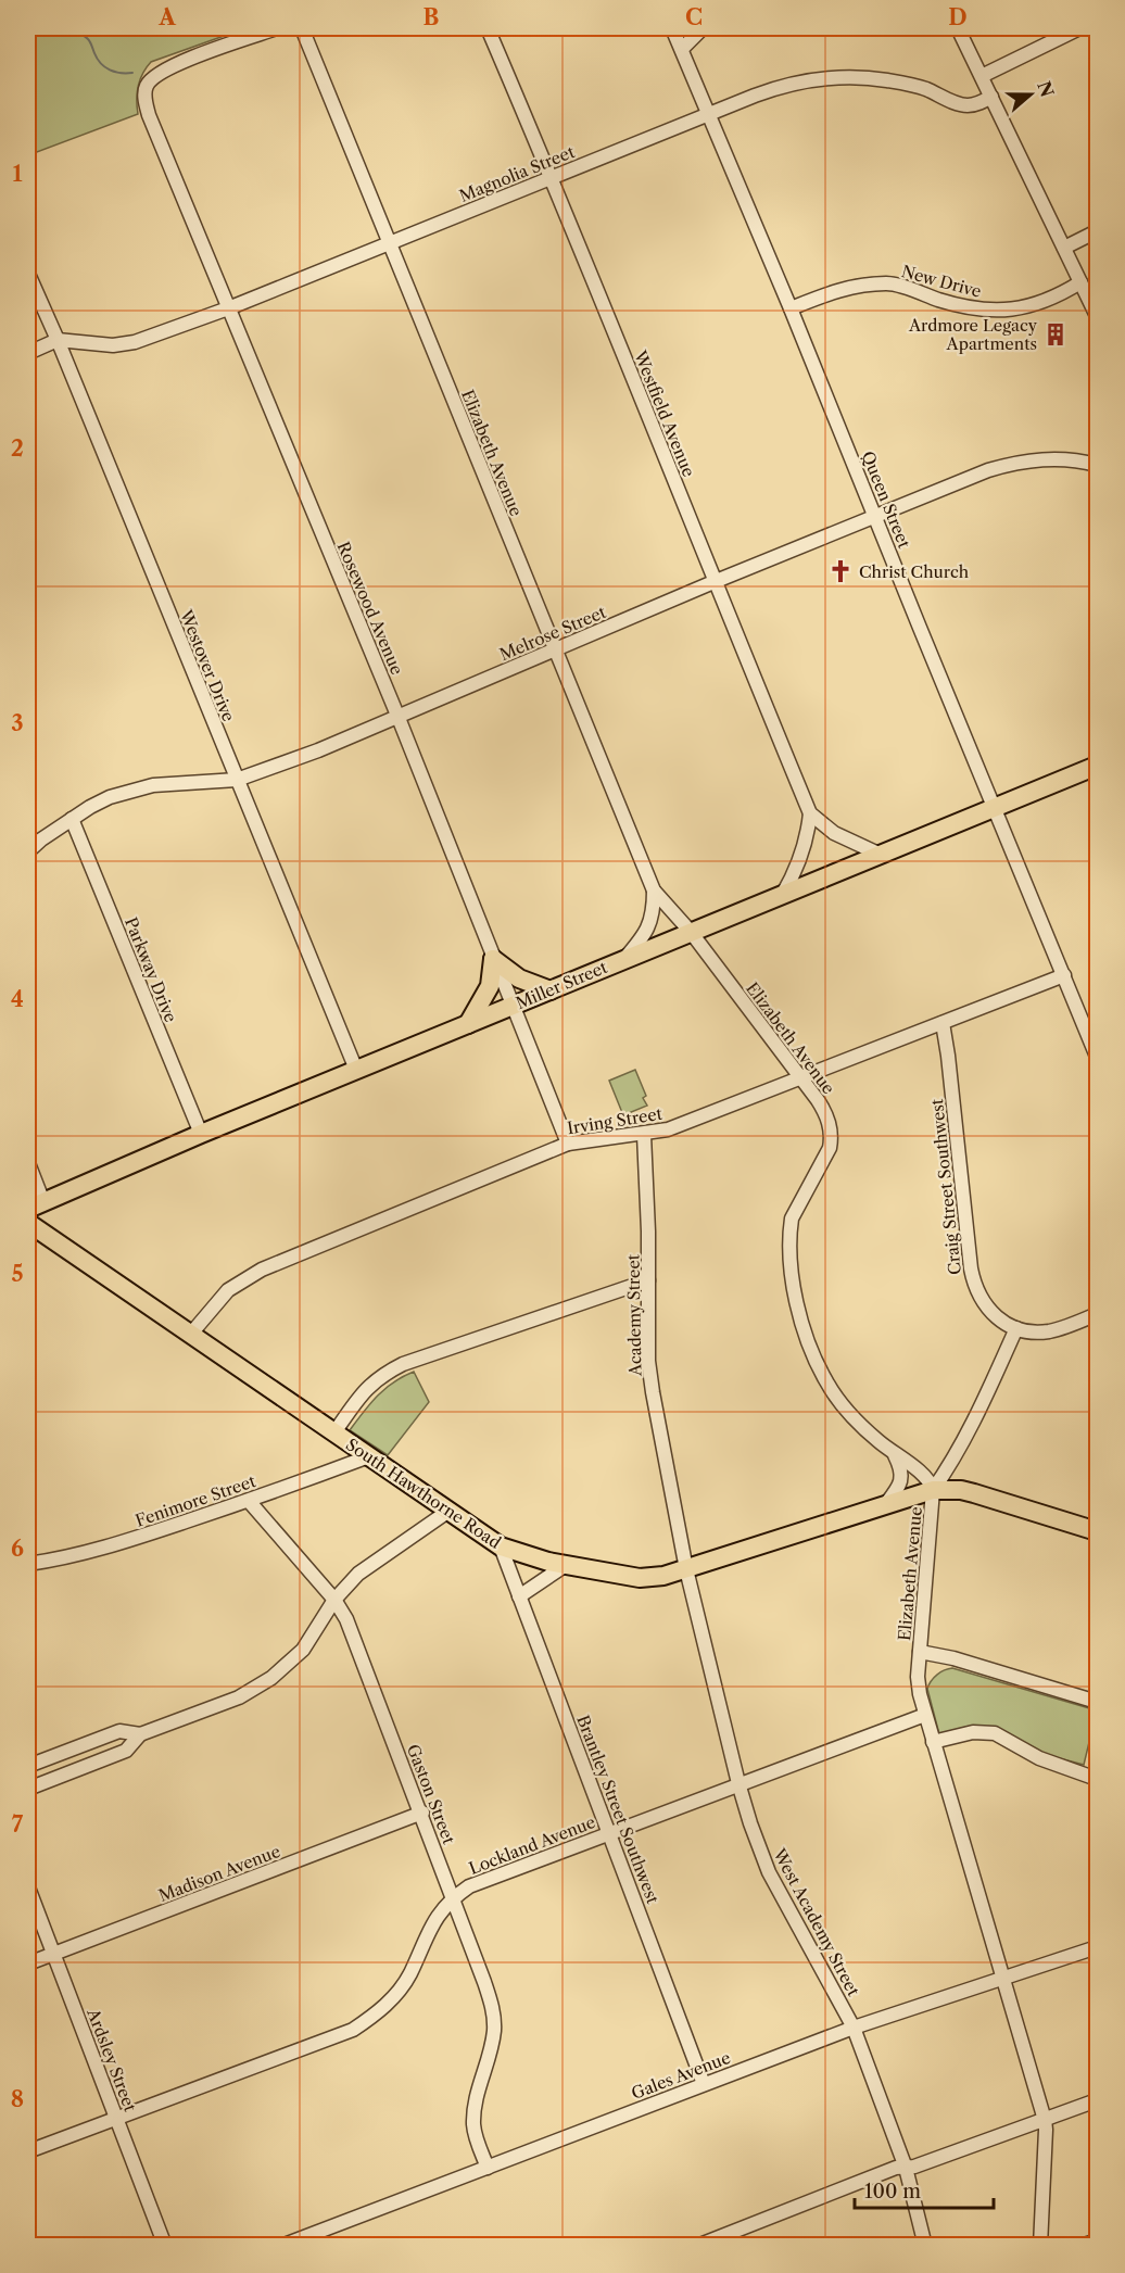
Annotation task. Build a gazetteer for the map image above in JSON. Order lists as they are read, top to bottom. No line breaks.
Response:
{"streets":{"main road":["Miller Street","South Hawthorne Road"],"street":["Magnolia Street","New Drive","Westfield Avenue","Elizabeth Avenue","Queen Street","Rosewood Avenue","Melrose Street","Westover Drive","Parkway Drive","Irving Street","Craig Street Southwest","Academy Street","Fenimore Street","Gaston Street","Brantley Street Southwest","Lockland Avenue","Madison Avenue","West Academy Street","Ardsley Street","Gales Avenue"]},"crossings":[["Magnolia Street","Westfield Avenue"],["Magnolia Street","Elizabeth Avenue"],["Magnolia Street","Queen Street"],["Magnolia Street","Rosewood Avenue"],["Magnolia Street","Westover Drive"],["New Drive","Queen Street"],["Westfield Avenue","Melrose Street"],["Westfield Avenue","Miller Street"],["Elizabeth Avenue","Melrose Street"],["Elizabeth Avenue","Miller Street"],["Elizabeth Avenue","Irving Street"],["Elizabeth Avenue","South Hawthorne Road"],["Elizabeth Avenue","Lockland Avenue"],["Elizabeth Avenue","Gales Avenue"],["Queen Street","Melrose Street"],["Queen Street","Miller Street"],["Queen Street","Irving Street"],["Rosewood Avenue","Melrose Street"],["Rosewood Avenue","Miller Street"],["Rosewood Avenue","Irving Street"],["Melrose Street","Westover Drive"],["Melrose Street","Parkway Drive"],["Westover Drive","Miller Street"],["Parkway Drive","Miller Street"],["Irving Street","Craig Street Southwest"],["Irving Street","Academy Street"],["Irving Street","South Hawthorne Road"],["Academy Street","South Hawthorne Road"],["Academy Street","West Academy Street"],["South Hawthorne Road","Fenimore Street"],["South Hawthorne Road","Brantley Street Southwest"],["South Hawthorne Road","West Academy Street"],["Fenimore Street","Gaston Street"],["Gaston Street","Lockland Avenue"],["Gaston Street","Madison Avenue"],["Gaston Street","Gales Avenue"],["Brantley Street Southwest","Lockland Avenue"],["Brantley Street Southwest","Gales Avenue"],["Lockland Avenue","West Academy Street"],["Lockland Avenue","Ardsley Street"],["Madison Avenue","Ardsley Street"],["West Academy Street","Gales Avenue"]],"places":{"building":["Ardmore Legacy Apartments"],"church":["Christ Church"]},"scale_bar":"100 m","north":"right","grid":{"columns":["A","B","C","D"],"rows":["1","2","3","4","5","6","7","8"]}}
